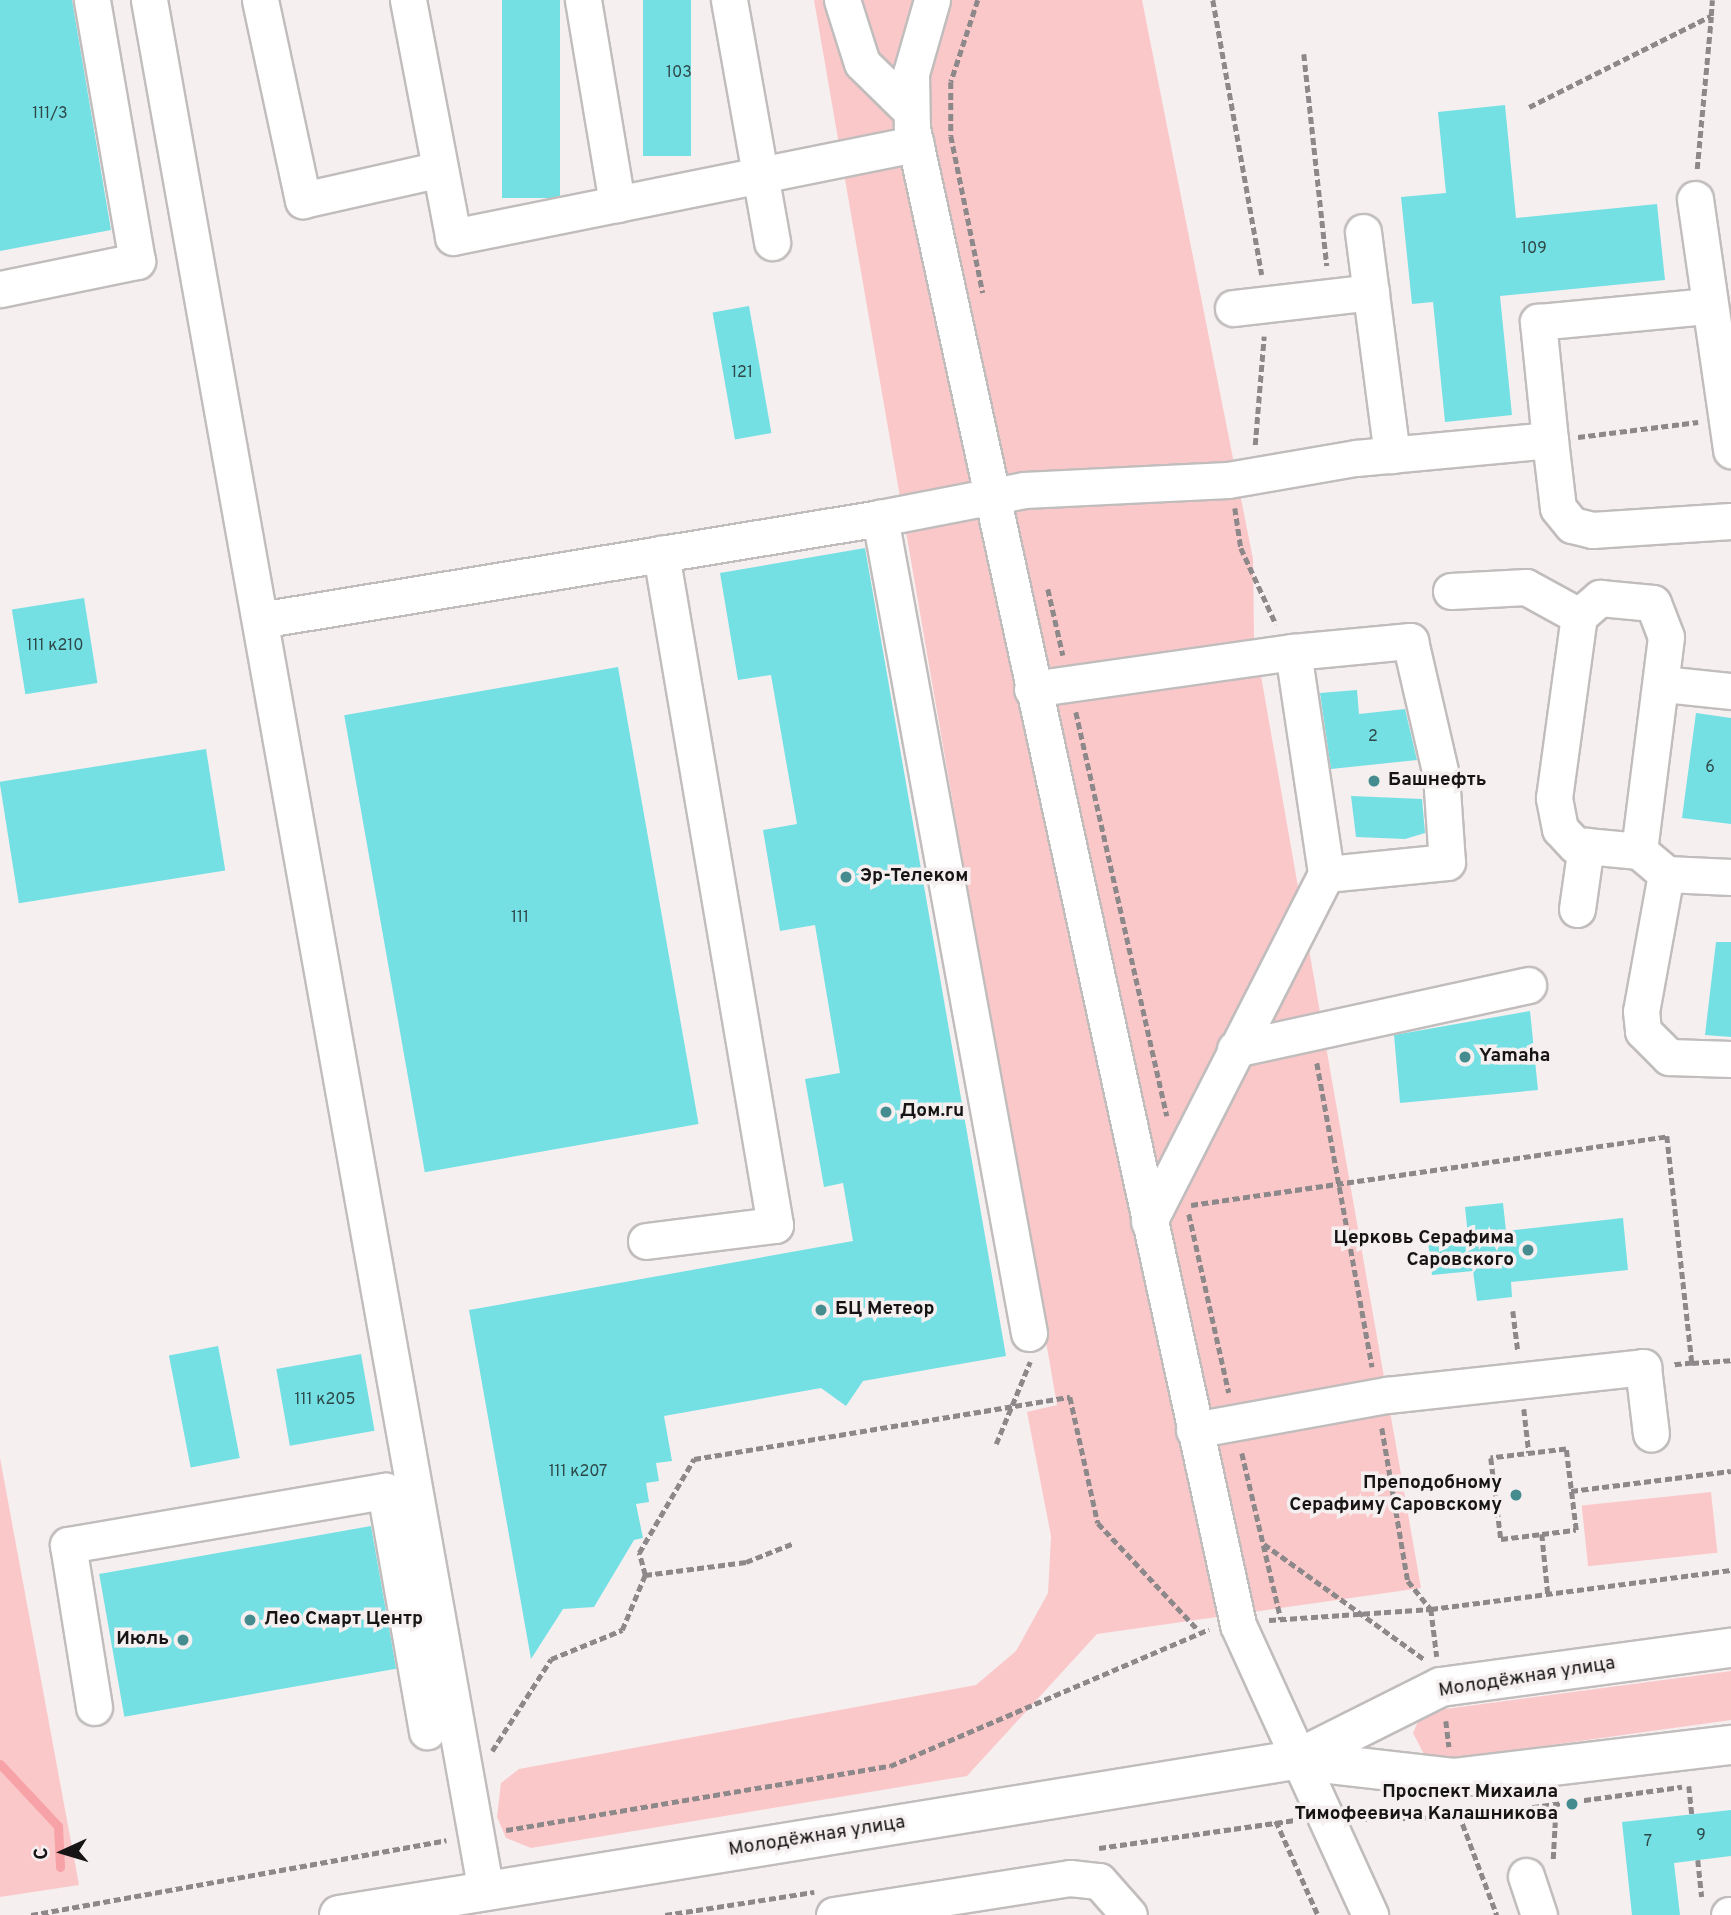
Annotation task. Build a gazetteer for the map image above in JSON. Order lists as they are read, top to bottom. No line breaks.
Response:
{"streets":{"main road":["Молодёжная улица"]},"places":["Башнефть","Эр-Телеком","Yamaha","Дом.ru","Церковь Серафима Саровского","БЦ Метеор","Преподобному Серафиму Саровскому","Лео Смарт Центр","Июль","Проспект Михаила Тимофеевича Калашникова"],"house_numbers":["103","111/3","109","121","111 к210","2","6","111","111 к205","111 к207","9","7"],"north":"left"}
